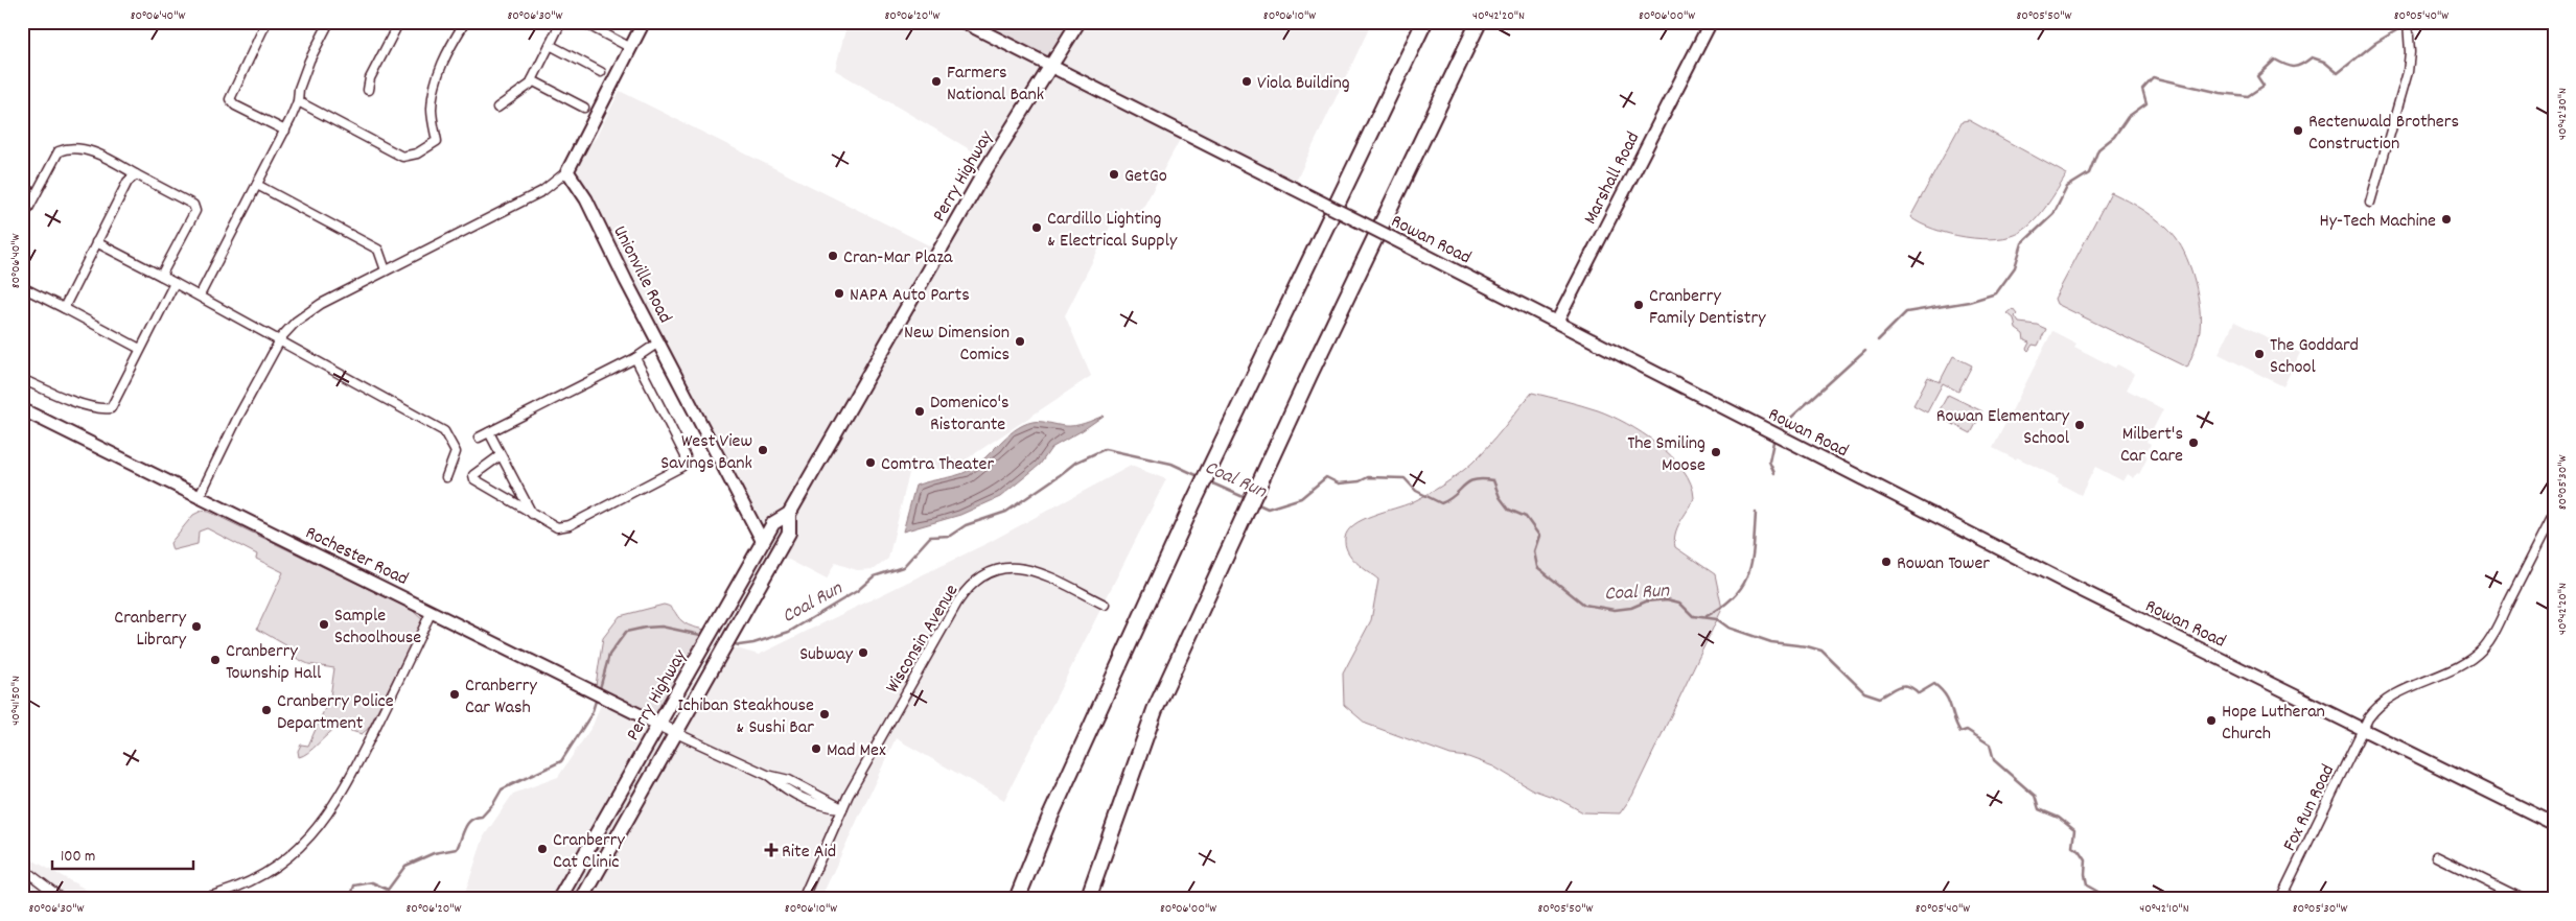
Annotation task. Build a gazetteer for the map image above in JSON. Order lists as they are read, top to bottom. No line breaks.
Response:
{"streets":{"main road":["Perry Highway"],"street":["Marshall Road","Rowan Road","Unionville Road","Rochester Road","Wisconsin Avenue","Fox Run Road"]},"crossings":[["Perry Highway","Rowan Road"],["Perry Highway","Unionville Road"],["Perry Highway","Rochester Road"],["Marshall Road","Rowan Road"],["Rowan Road","Fox Run Road"]],"water":["Coal Run"],"places":{"other":["Farmers National Bank","Viola Building","Rectenwald Brothers Construction","GetGo","Hy-Tech Machine","Cardillo Lighting & Electrical Supply","Cran-Mar Plaza","NAPA Auto Parts","Cranberry Family Dentistry","New Dimension Comics","The Goddard School","Domenico's Ristorante","Rowan Elementary School","Milbert's Car Care","West View Savings Bank","The Smiling Moose","Comtra Theater","Rowan Tower","Sample Schoolhouse","Cranberry Library","Subway","Cranberry Township Hall","Cranberry Car Wash","Cranberry Police Department","Ichiban Steakhouse & Sushi Bar","Hope Lutheran Church","Mad Mex","Cranberry Cat Clinic"],"health":["Rite Aid"]},"scale_bar":"100 m","coordinates":["80°06'40\"W","80°06'30\"W","80°06'20\"W","80°06'10\"W","40°42'20\"N","80°06'00\"W","80°05'50\"W","80°05'40\"W","40°42'30\"N","80°05'30\"W","40°41'50\"N","40°42'10\"N"]}
